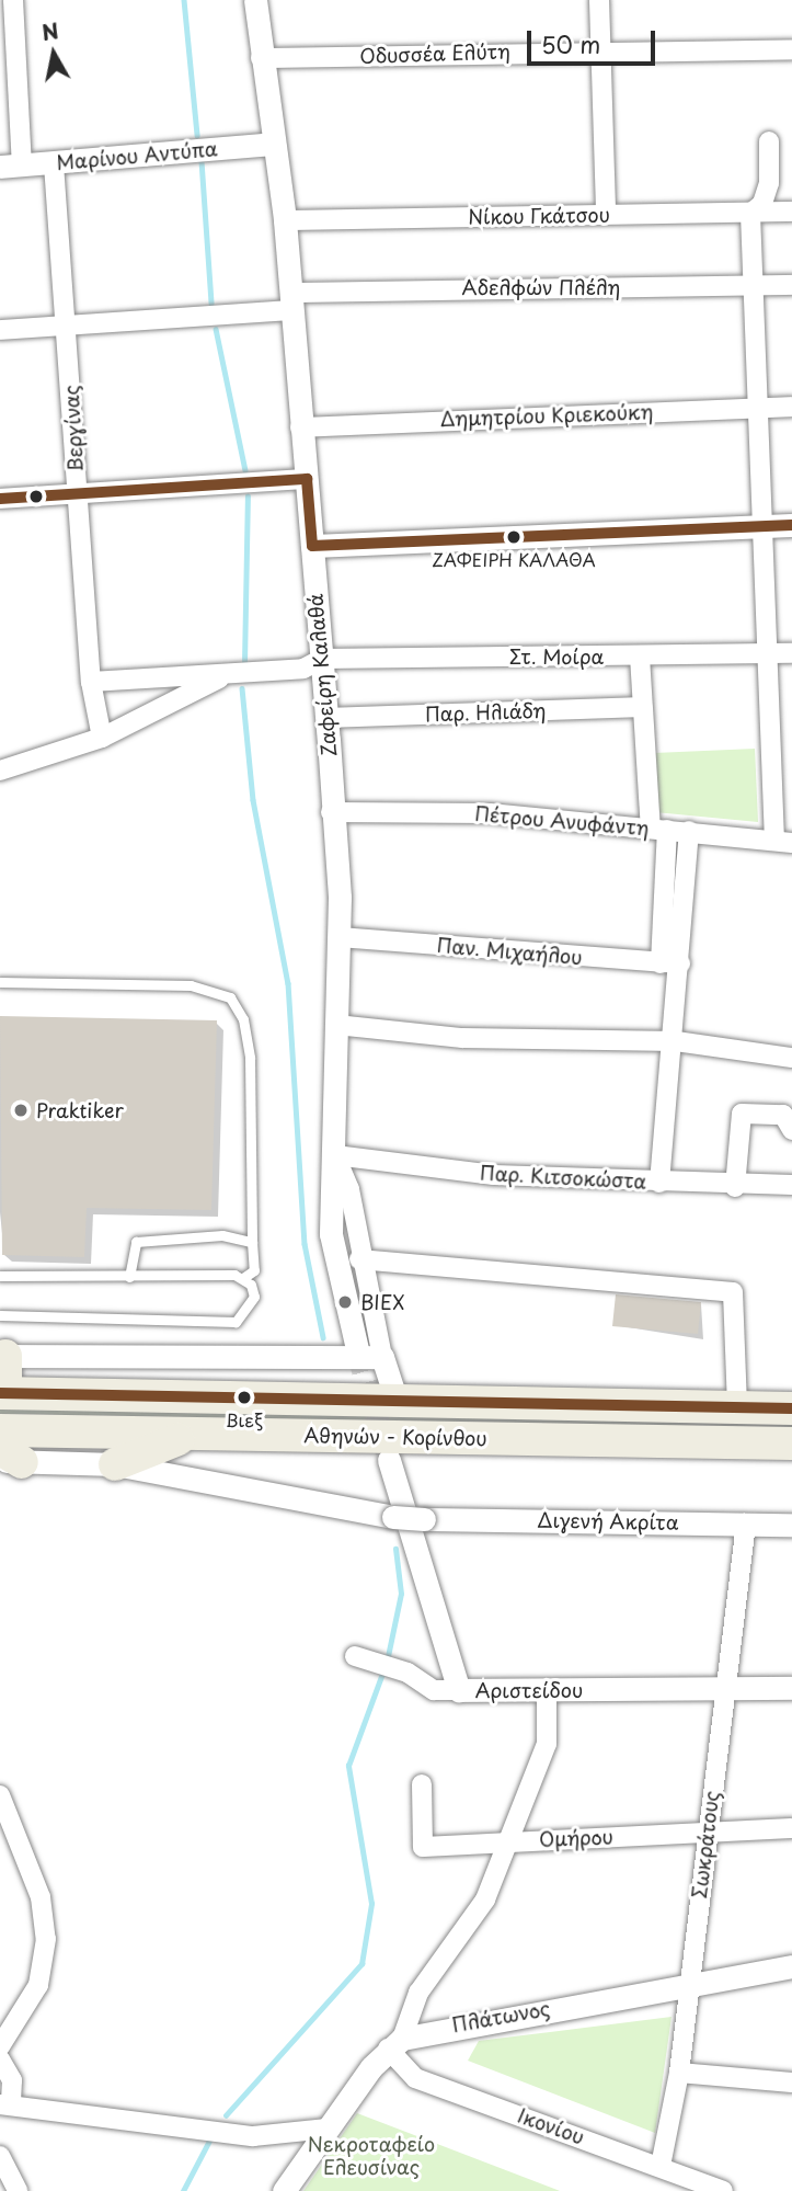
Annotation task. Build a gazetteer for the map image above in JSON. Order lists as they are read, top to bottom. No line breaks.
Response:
{"streets":{"highway":["Αθηνών - Κορίνθου"],"street":["Οδυσσέα Ελύτη","Μαρίνου Αντύπα","Νίκου Γκάτσου","Αδελφών Πλέλη","Δημητρίου Κριεκούκη","Βεργίνας","Στ. Μοίρα","Ζαφείρη Καλαθά","Παρ. Ηλιάδη","Πέτρου Ανυφάντη","Παν. Μιχαήλου","Παρ. Κιτσοκώστα","Διγενή Ακρίτα","Αριστείδου","Ομήρου","Σωκράτους","Πλάτωνος","Ικονίου"]},"crossings":[["Οδυσσέα Ελύτη","Ζαφείρη Καλαθά"],["Μαρίνου Αντύπα","Βεργίνας"],["Μαρίνου Αντύπα","Ζαφείρη Καλαθά"],["Νίκου Γκάτσου","Ζαφείρη Καλαθά"],["Αδελφών Πλέλη","Βεργίνας"],["Αδελφών Πλέλη","Ζαφείρη Καλαθά"],["Δημητρίου Κριεκούκη","Ζαφείρη Καλαθά"],["Βεργίνας","Στ. Μοίρα"],["Στ. Μοίρα","Ζαφείρη Καλαθά"],["Ζαφείρη Καλαθά","Παρ. Ηλιάδη"],["Ζαφείρη Καλαθά","Πέτρου Ανυφάντη"],["Ζαφείρη Καλαθά","Παν. Μιχαήλου"],["Ζαφείρη Καλαθά","Παρ. Κιτσοκώστα"],["Διγενή Ακρίτα","Σωκράτους"],["Αριστείδου","Σωκράτους"],["Ομήρου","Σωκράτους"],["Σωκράτους","Πλάτωνος"],["Σωκράτους","Ικονίου"],["Πλάτωνος","Ικονίου"]],"parks":["Νεκροταφείο Ελευσίνας"],"places":["ΖΑΦΕΙΡΗ ΚΑΛΑΘΑ","Praktiker","ΒΙΕΧ","Βιεξ"],"scale_bar":"50 m","north":"top"}
